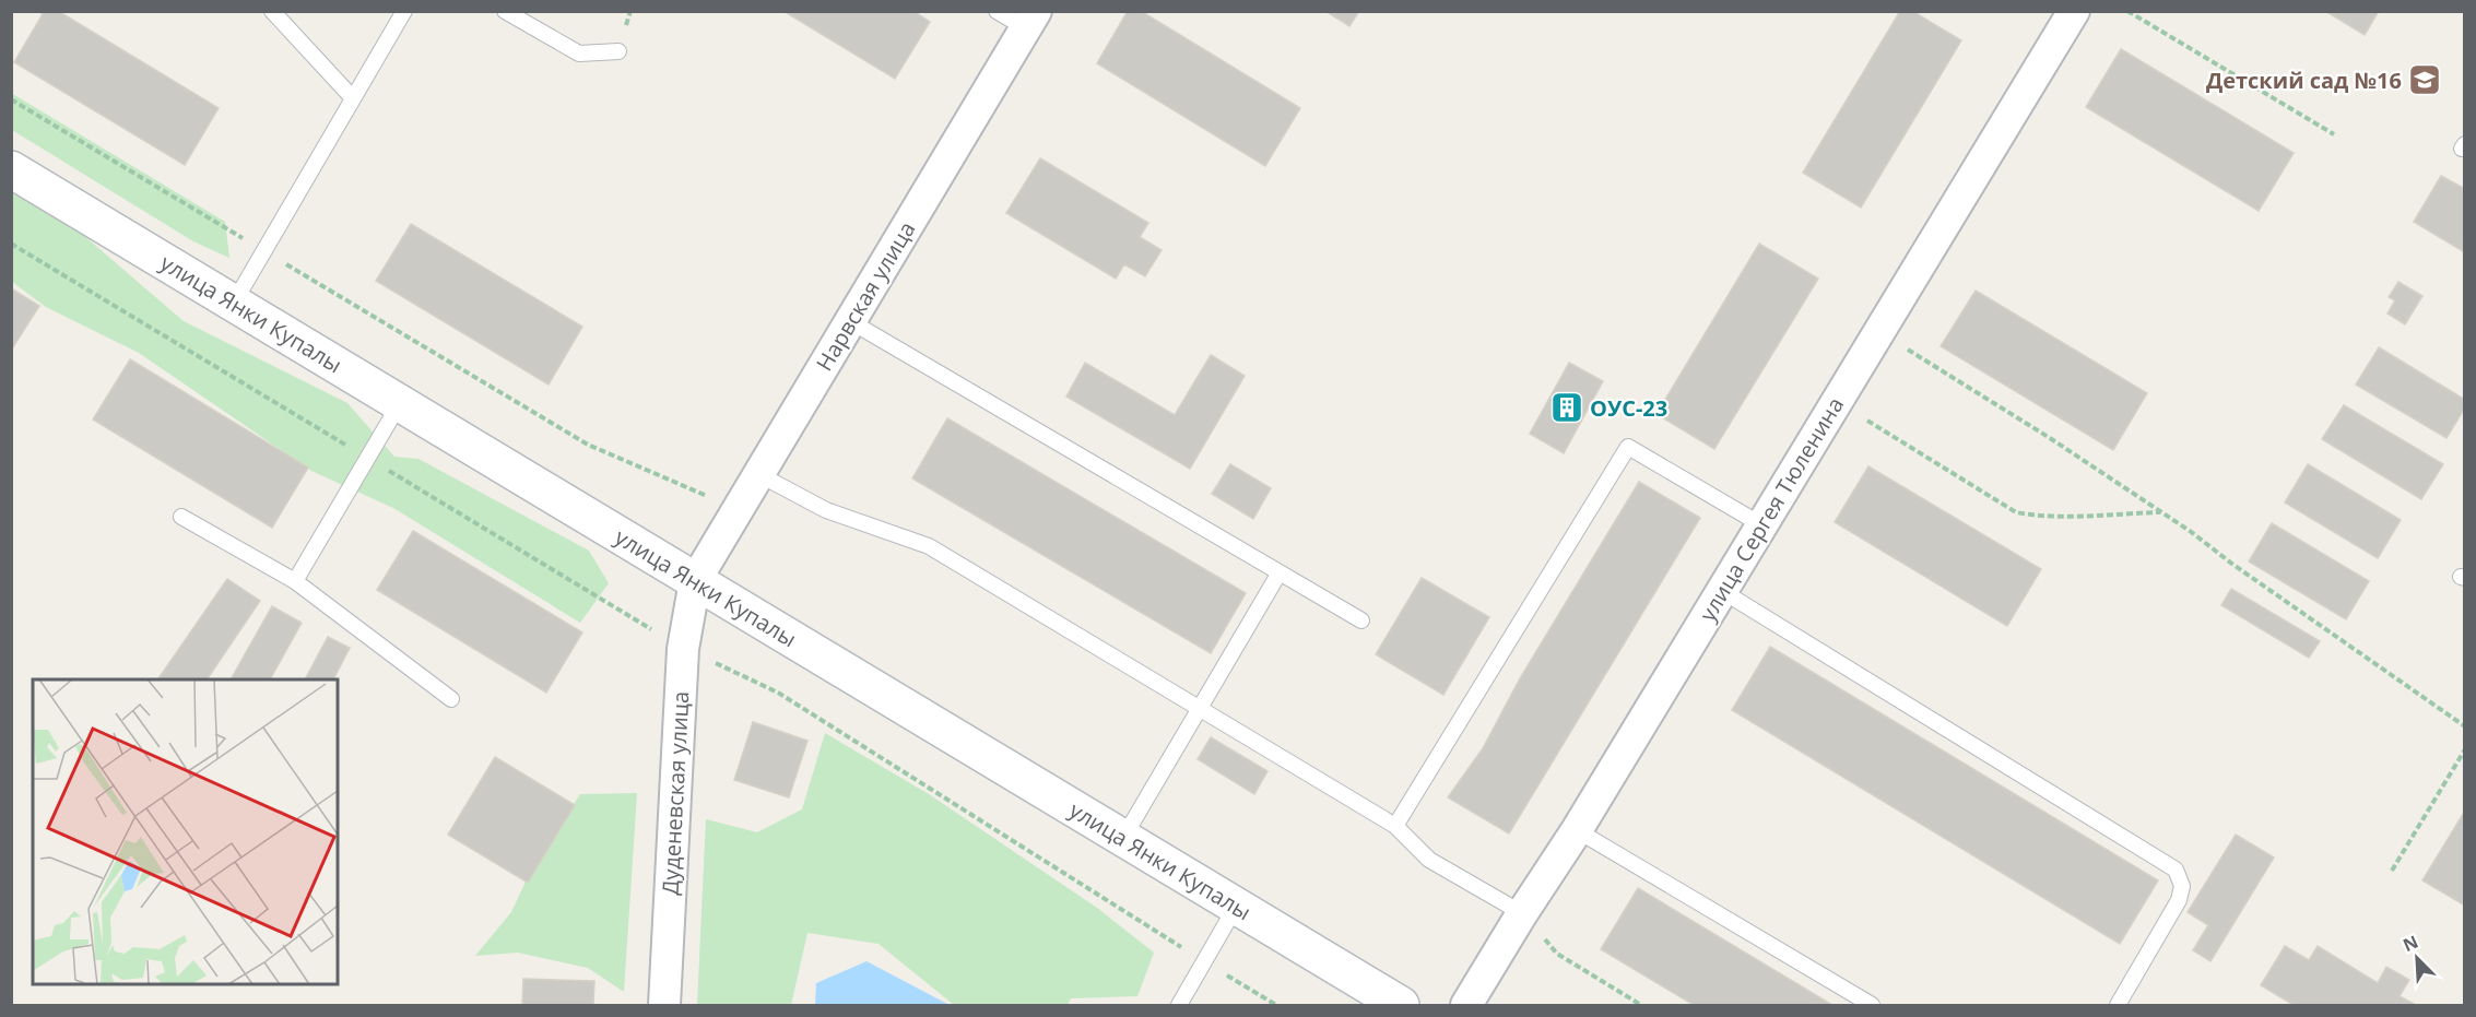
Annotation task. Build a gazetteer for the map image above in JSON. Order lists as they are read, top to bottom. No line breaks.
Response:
{"streets":{"street":["Нарвская улица","улица Янки Купалы","улица Сергея Тюленина","Дуденевская улица"]},"crossings":[["Нарвская улица","улица Янки Купалы"],["Нарвская улица","Дуденевская улица"],["улица Янки Купалы","Дуденевская улица"]],"places":{"school or university":["Детский сад №16"],"building":["ОУС-23"]},"north":"top left"}
